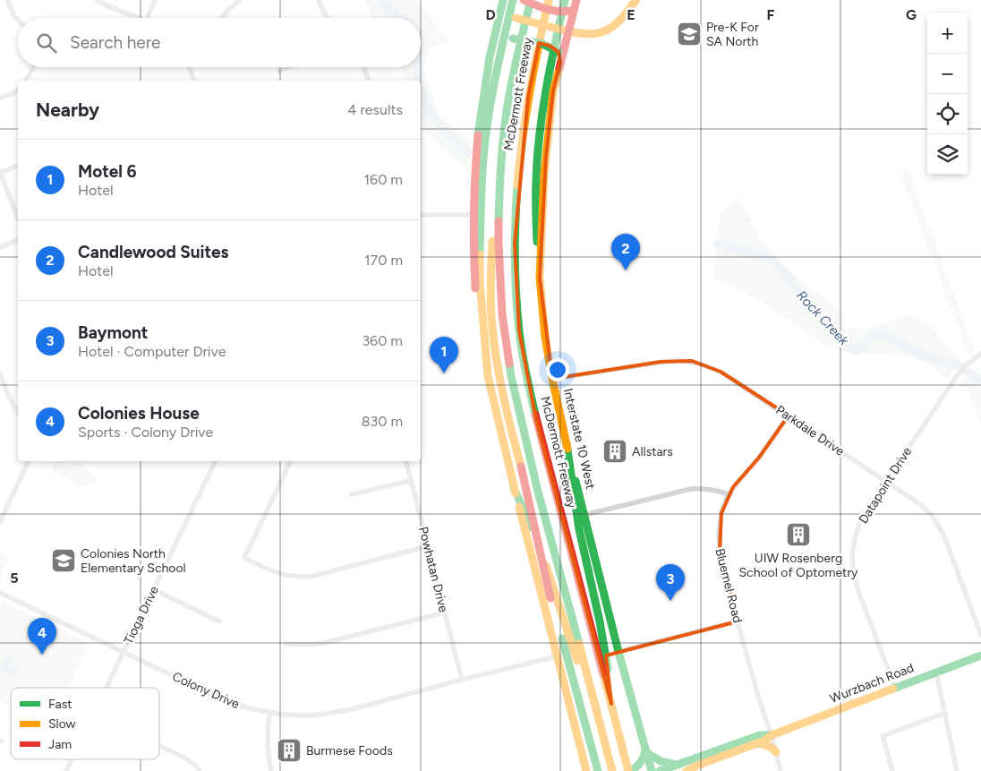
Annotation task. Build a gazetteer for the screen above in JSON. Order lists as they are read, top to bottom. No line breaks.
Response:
{"streets":{"main road":["McDermott Freeway","Interstate 10 West","Wurzbach Road"],"street":["Parkdale Drive","Datapoint Drive","Powhatan Drive","Bluemel Road","Tioga Drive","Colony Drive"]},"crossings":[["Parkdale Drive","Interstate 10 West"],["Parkdale Drive","Datapoint Drive"],["Parkdale Drive","Bluemel Road"],["Datapoint Drive","Wurzbach Road"],["Powhatan Drive","Colony Drive"],["Bluemel Road","Wurzbach Road"],["Tioga Drive","Colony Drive"]],"water":["Rock Creek"],"places":{"school or university":["Pre-K For SA North","Colonies North Elementary School"],"building":["Allstars","UIW Rosenberg School of Optometry","Burmese Foods"]},"legend":["Fast","Slow","Jam"],"page":{"map_buttons":["+","−"],"search":"Search here","heading":["Nearby","4 results"],"list":[{"mark":"1","name":"Motel 6","note":"Hotel","value":"160 m"},{"mark":"2","name":"Candlewood Suites","note":"Hotel","value":"170 m"},{"mark":"3","name":"Baymont","note":"Hotel · Computer Drive","value":"360 m"},{"mark":"4","name":"Colonies House","note":"Sports · Colony Drive","value":"830 m"}],"pins":["2","1","3","4"]},"grid":{"columns":["D","E","F","G"],"rows":["5"]}}
